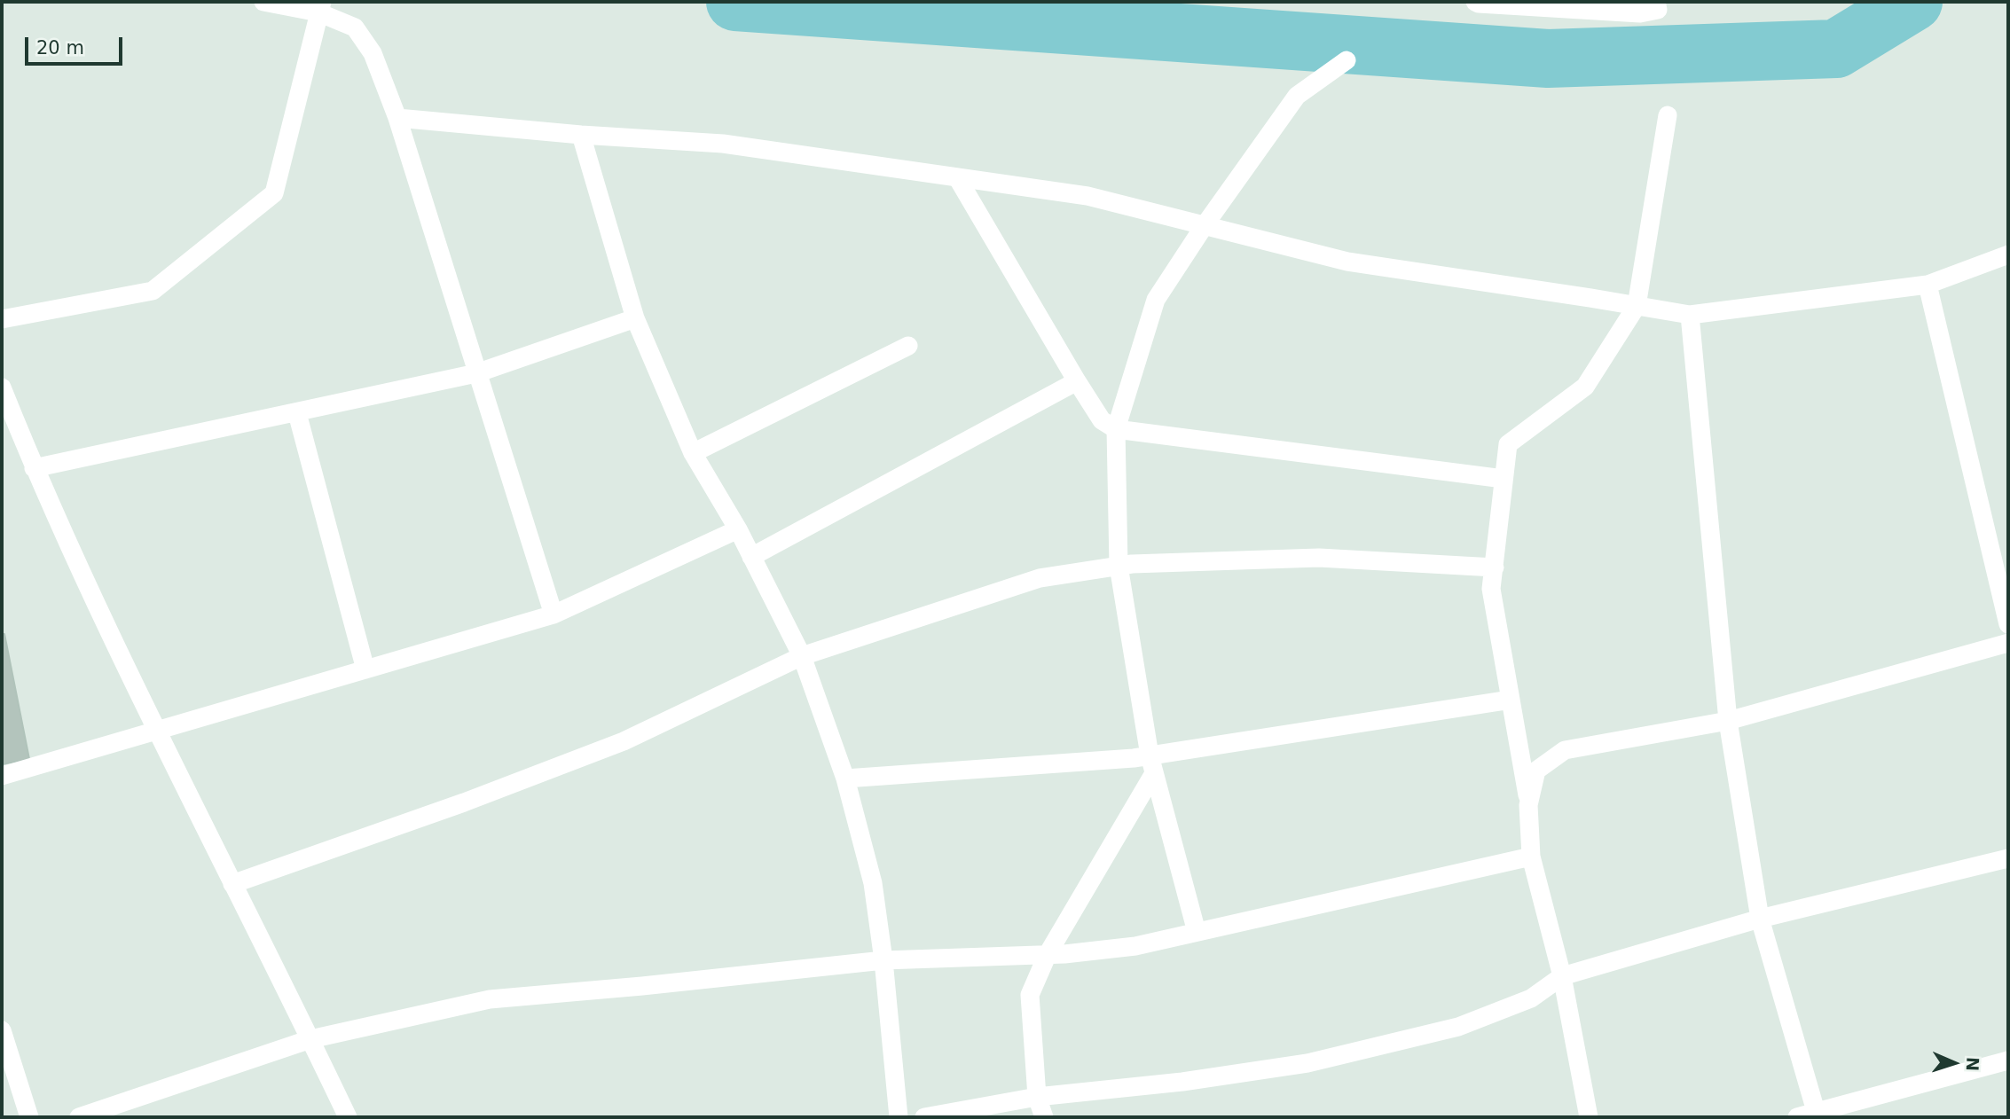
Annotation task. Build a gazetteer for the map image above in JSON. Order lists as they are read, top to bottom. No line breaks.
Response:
{"scale_bar":"20 m","north":"right"}
